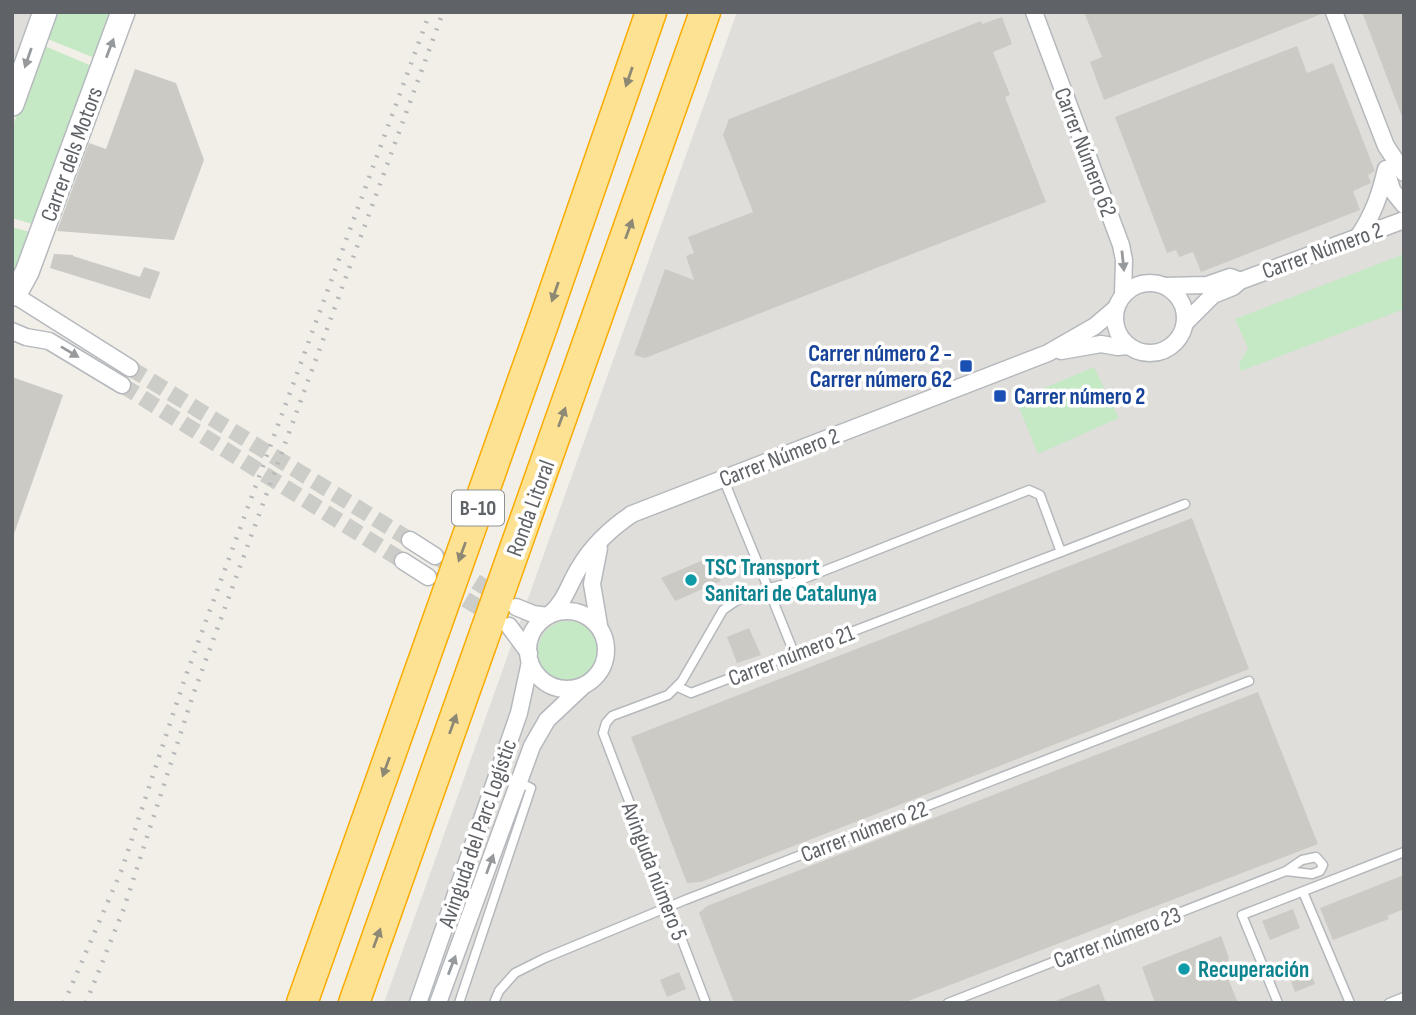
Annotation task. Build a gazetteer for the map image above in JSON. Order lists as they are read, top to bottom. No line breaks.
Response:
{"streets":{"highway":["B-10","Ronda Litoral"],"street":["Carrer Número 62","Carrer dels Motors","Carrer Número 2","Avinguda del Parc Logístic"],"lane":["Carrer número 21","Carrer número 22","Avinguda número 5","Carrer número 23"]},"crossings":[["Carrer Número 62","Carrer Número 2"],["Carrer Número 2","Avinguda del Parc Logístic"],["Carrer número 21","Avinguda número 5"],["Carrer número 22","Avinguda número 5"]],"one_way":["Carrer Número 62"],"places":{"transit":["Carrer número 2 - Carrer número 62","Carrer número 2"],"other":["TSC Transport Sanitari de Catalunya","Recuperación"]}}
